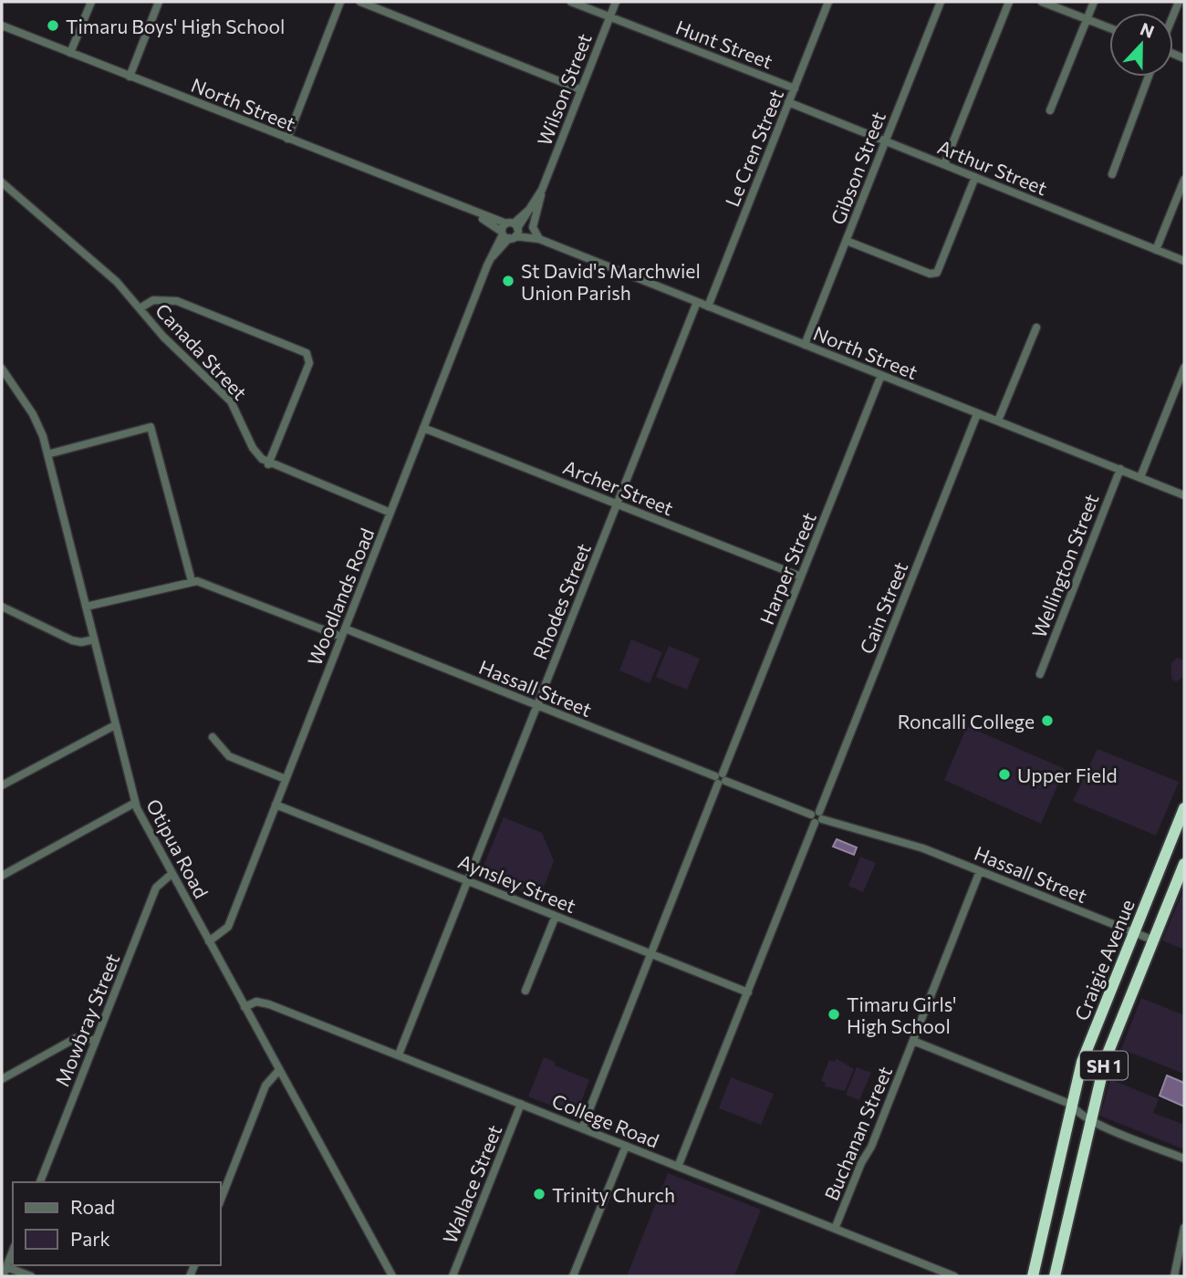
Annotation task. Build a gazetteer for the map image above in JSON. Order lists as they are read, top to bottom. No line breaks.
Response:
{"streets":{"highway":["Craigie Avenue","SH 1"],"street":["Hunt Street","Wilson Street","North Street","Le Cren Street","Arthur Street","Gibson Street","Canada Street","Archer Street","Wellington Street","Harper Street","Woodlands Road","Rhodes Street","Cain Street","Hassall Street","Otipua Road","Aynsley Street","Mowbray Street","College Road","Buchanan Street","Wallace Street"]},"crossings":[["Hunt Street","Wilson Street"],["Hunt Street","Le Cren Street"],["Wilson Street","North Street"],["Wilson Street","Woodlands Road"],["North Street","Le Cren Street"],["North Street","Gibson Street"],["North Street","Wellington Street"],["North Street","Harper Street"],["North Street","Woodlands Road"],["North Street","Rhodes Street"],["North Street","Cain Street"],["Le Cren Street","Arthur Street"],["Arthur Street","Gibson Street"],["Archer Street","Harper Street"],["Archer Street","Woodlands Road"],["Archer Street","Rhodes Street"],["Harper Street","Hassall Street"],["Harper Street","Aynsley Street"],["Harper Street","College Road"],["Woodlands Road","Hassall Street"],["Woodlands Road","Otipua Road"],["Woodlands Road","Aynsley Street"],["Rhodes Street","Hassall Street"],["Rhodes Street","Aynsley Street"],["Rhodes Street","College Road"],["Cain Street","Hassall Street"],["Cain Street","Aynsley Street"],["Cain Street","College Road"],["Hassall Street","Craigie Avenue"],["Hassall Street","Buchanan Street"],["Otipua Road","Mowbray Street"],["Otipua Road","College Road"],["College Road","Buchanan Street"],["College Road","Wallace Street"]],"places":["Timaru Boys' High School","St David's Marchwiel Union Parish","Roncalli College","Upper Field","Timaru Girls' High School","Trinity Church"],"legend":["Road","Park"],"north":"top"}
